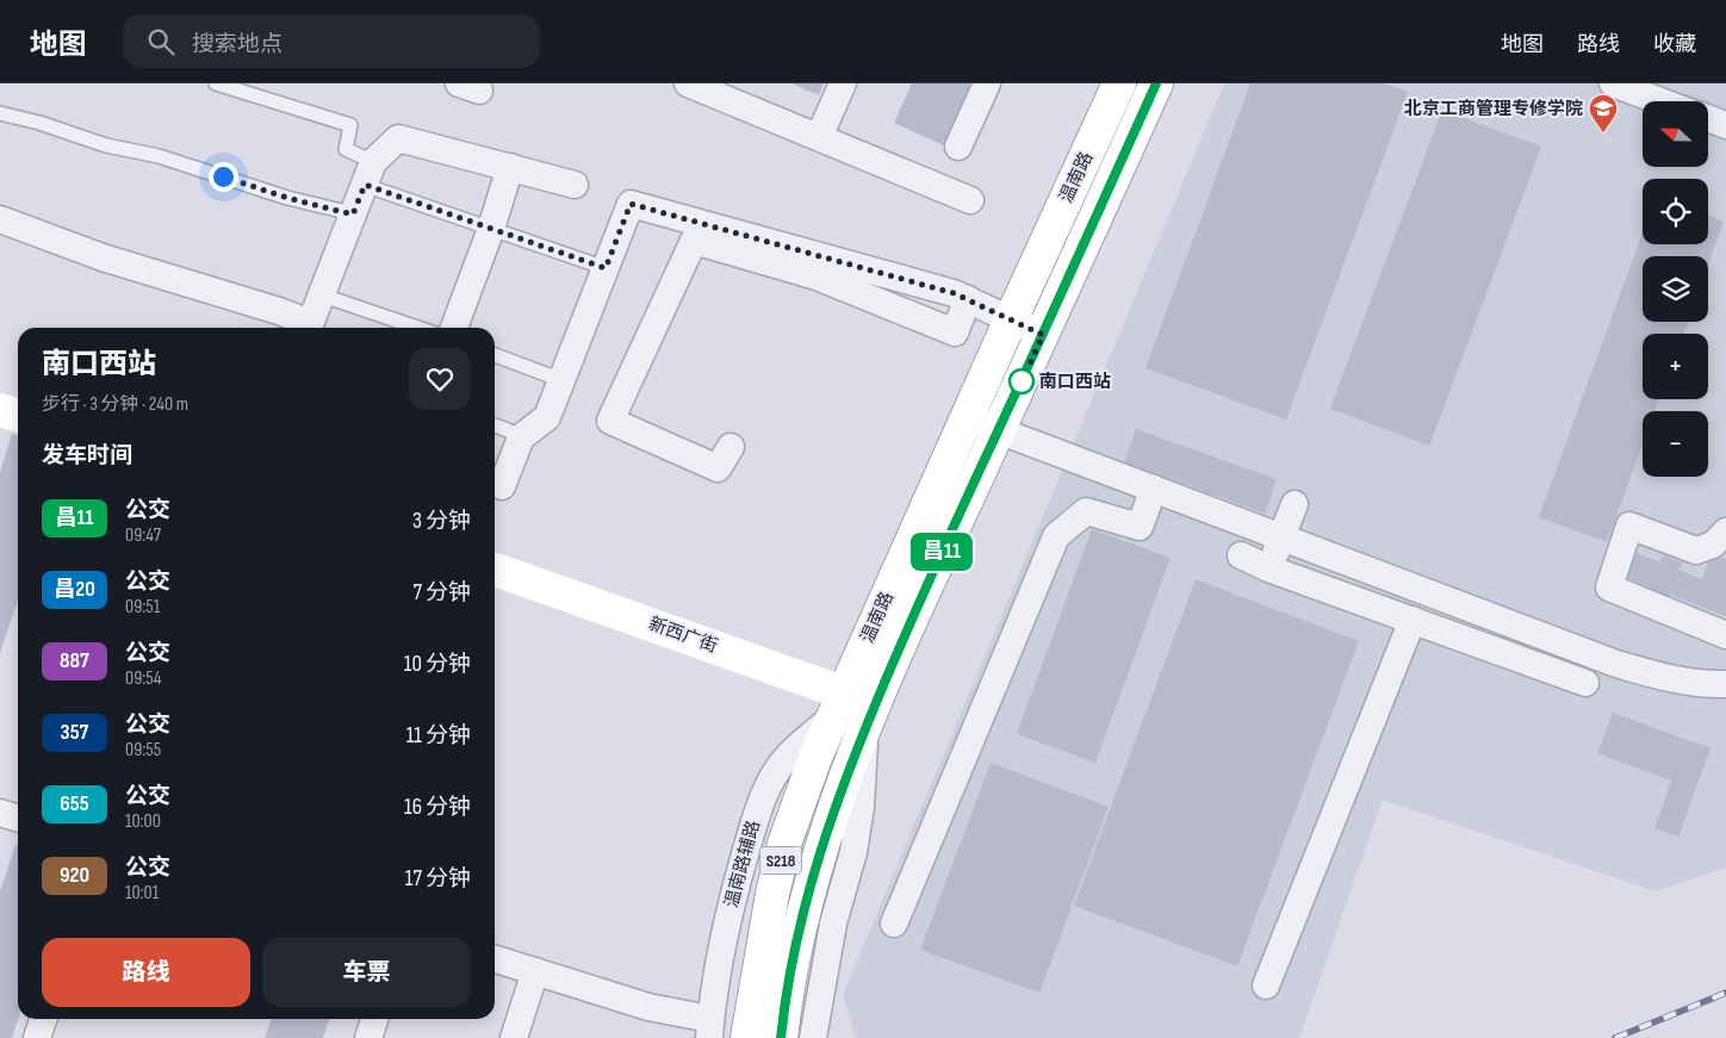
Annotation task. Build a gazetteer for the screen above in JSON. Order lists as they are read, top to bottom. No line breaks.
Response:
{"streets":{"main road":["温南路","新西广街","S218"],"street":["温南路辅路"]},"crossings":[["温南路","新西广街"],["温南路","温南路辅路"],["新西广街","温南路辅路"]],"places":{"school or university":["北京工商管理专修学院"],"other":["南口西站"]},"lines":["bus line 昌11"],"north":"left","page":{"header":"地图","search":"搜索地点","nav":["地图","路线","收藏"],"on_map":"昌11","map_buttons":["+","−"],"heading":[["南口西站","步行 · 3 分钟 · 240 m"],"发车时间"],"list":[{"mark":"昌11","name":"公交","note":"09:47","value":"3 分钟"},{"mark":"昌20","name":"公交","note":"09:51","value":"7 分钟"},{"mark":"887","name":"公交","note":"09:54","value":"10 分钟"},{"mark":"357","name":"公交","note":"09:55","value":"11 分钟"},{"mark":"655","name":"公交","note":"10:00","value":"16 分钟"},{"mark":"920","name":"公交","note":"10:01","value":"17 分钟"}],"buttons":["路线","车票"]}}
